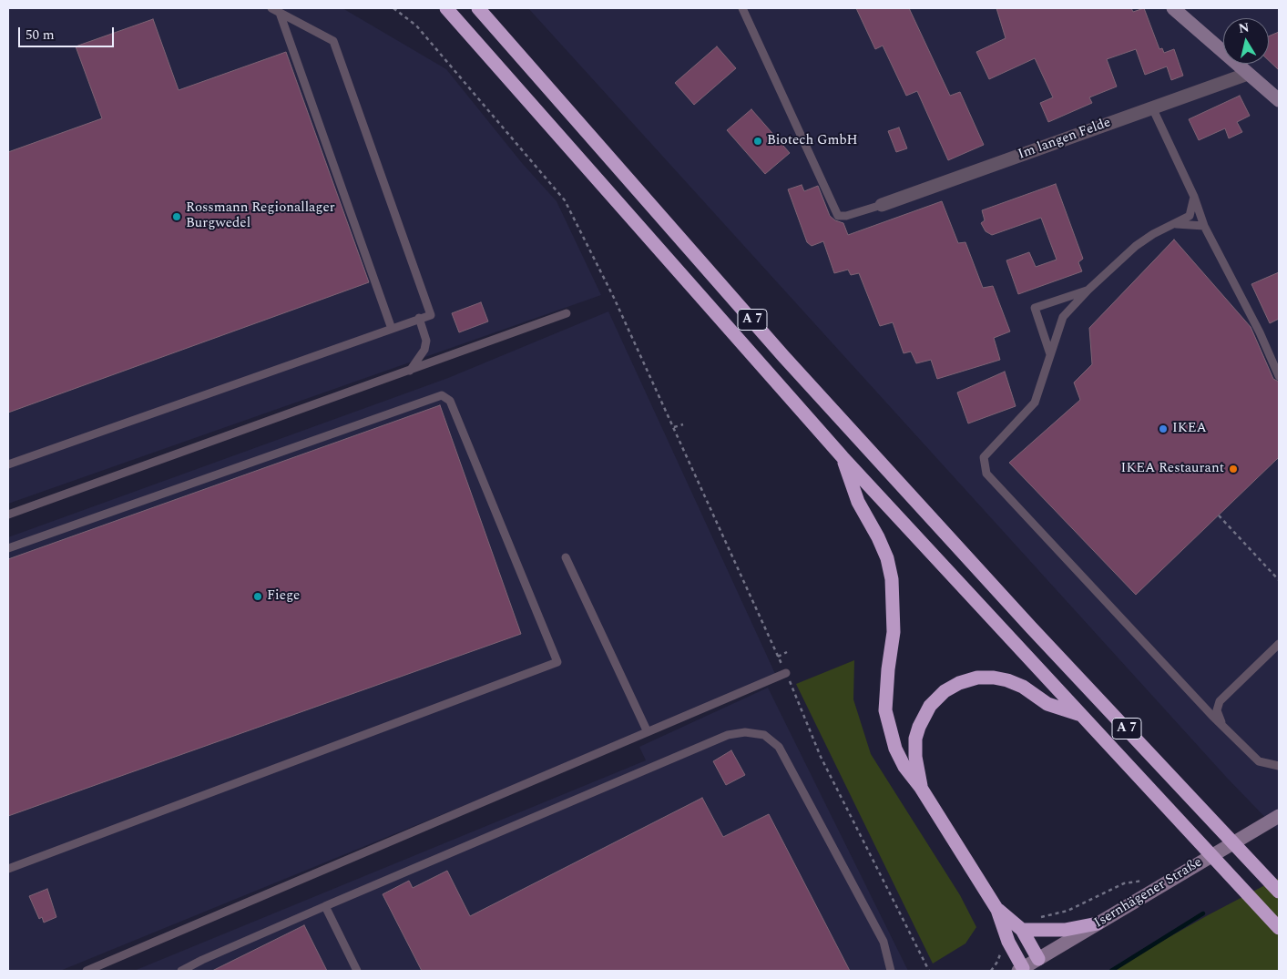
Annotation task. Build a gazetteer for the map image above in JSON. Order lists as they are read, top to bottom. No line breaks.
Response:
{"streets":{"highway":["A 7"],"main road":["Isernhägener Straße"],"street":["Im langen Felde"]},"places":["Biotech GmbH","Rossmann Regionallager Burgwedel","IKEA","IKEA Restaurant","Fiege"],"scale_bar":"50 m","north":"top"}
